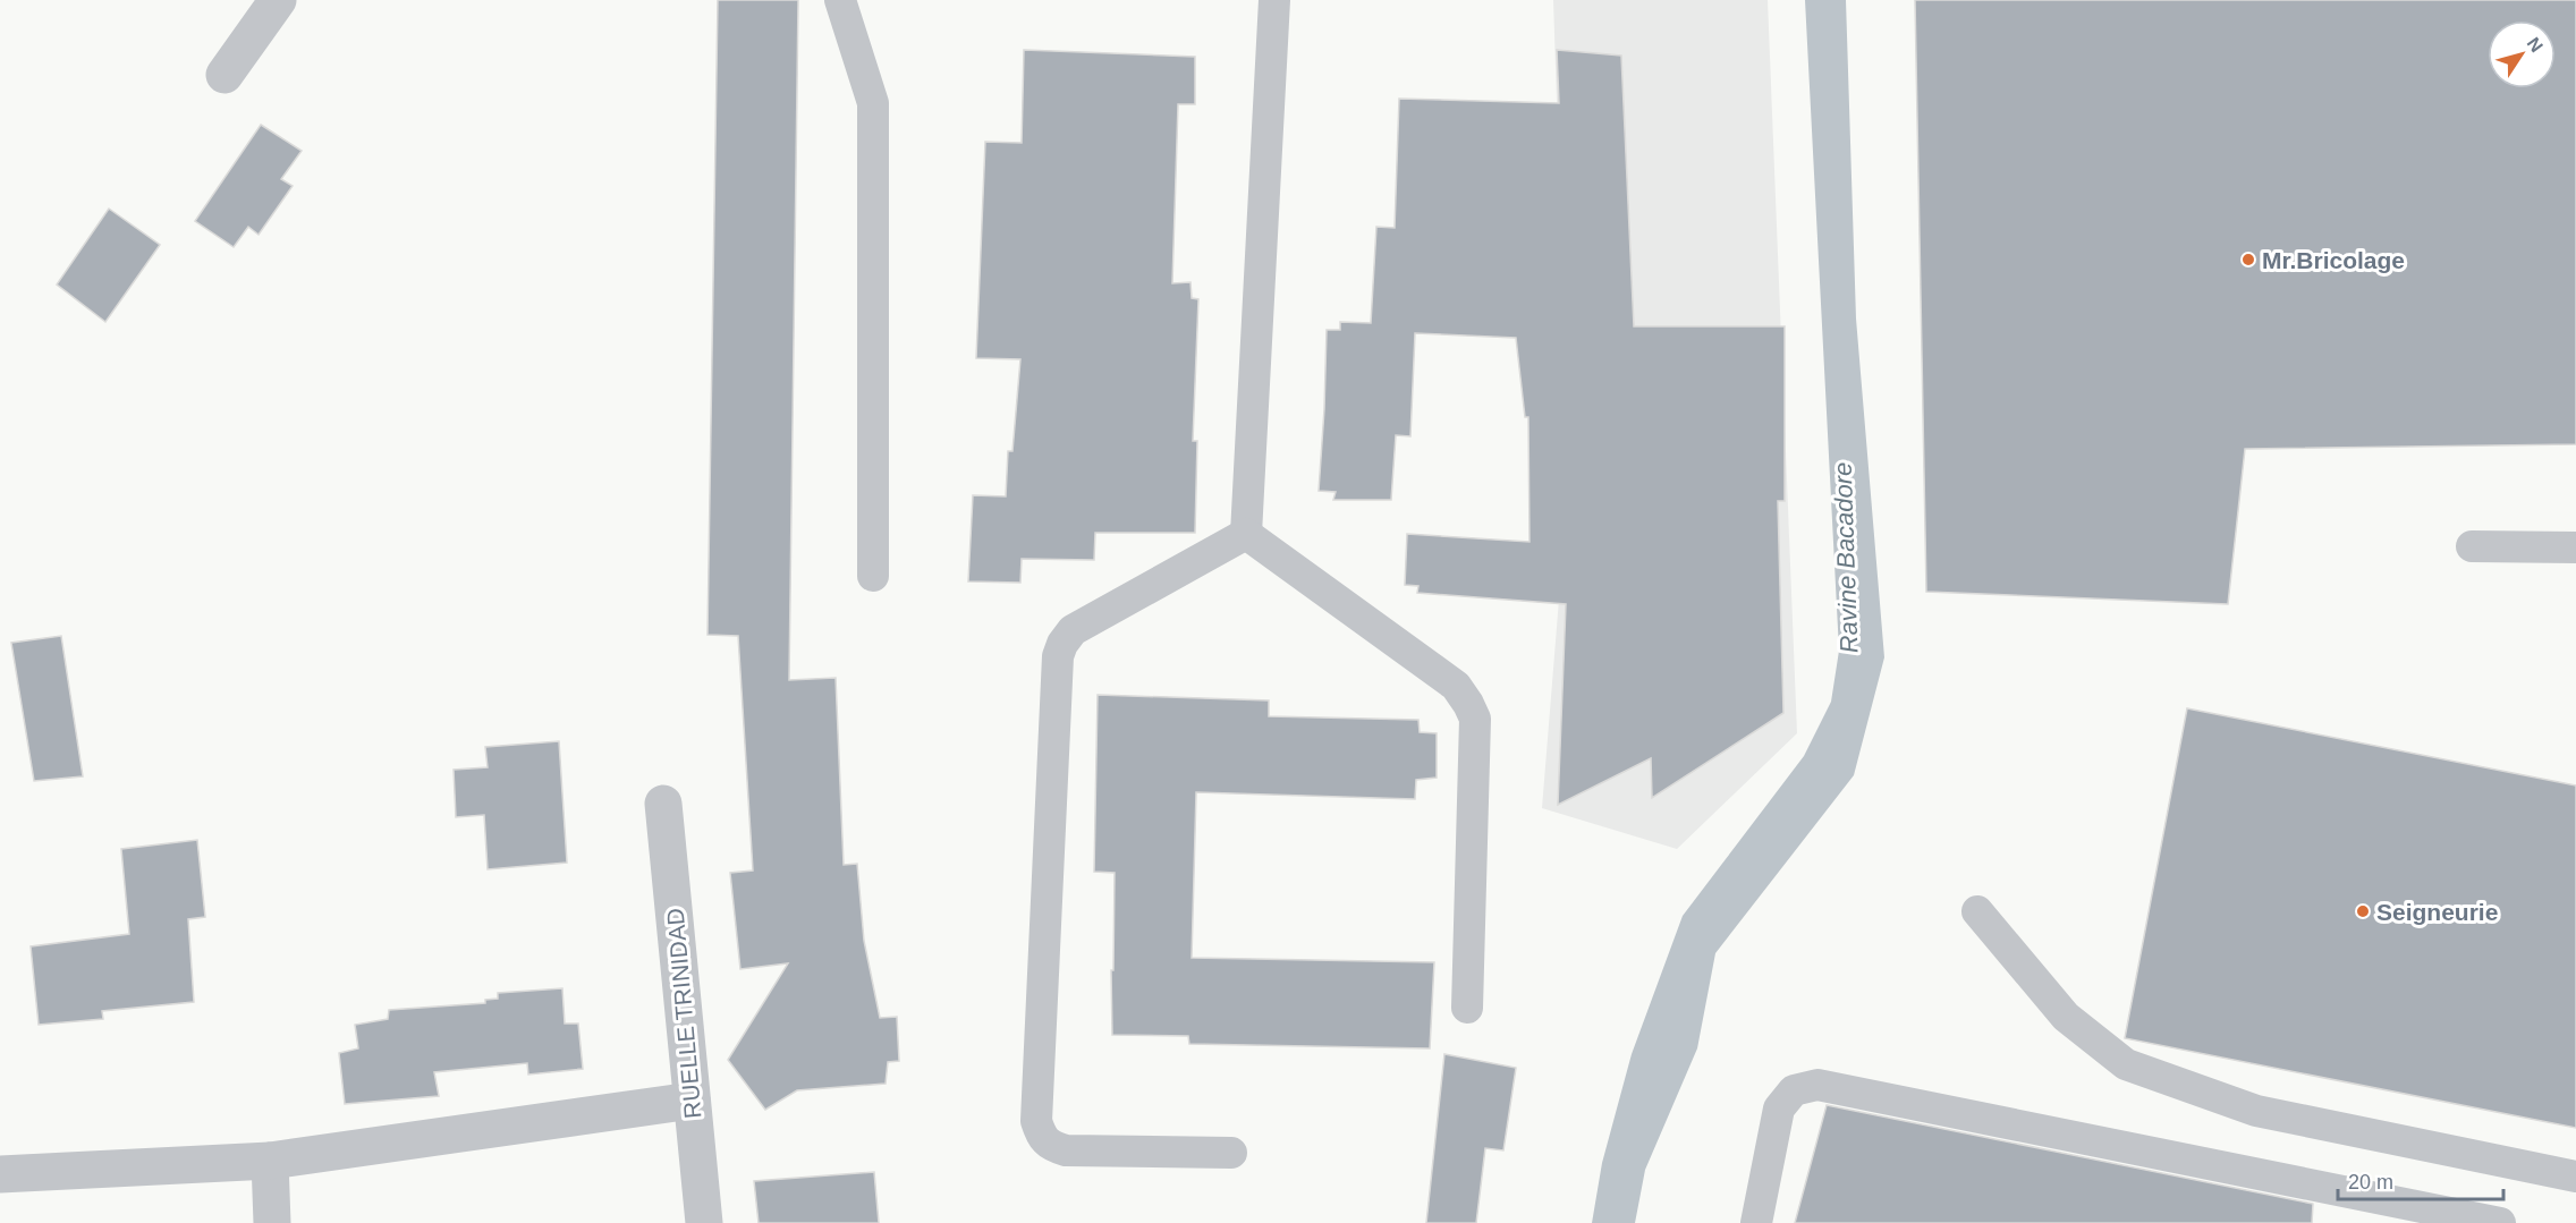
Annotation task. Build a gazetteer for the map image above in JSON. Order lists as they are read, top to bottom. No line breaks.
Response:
{"streets":{"street":["RUELLE TRINIDAD"]},"water":["Ravine Bacadore"],"places":["Mr.Bricolage","Seigneurie"],"scale_bar":"20 m","north":"top right"}
